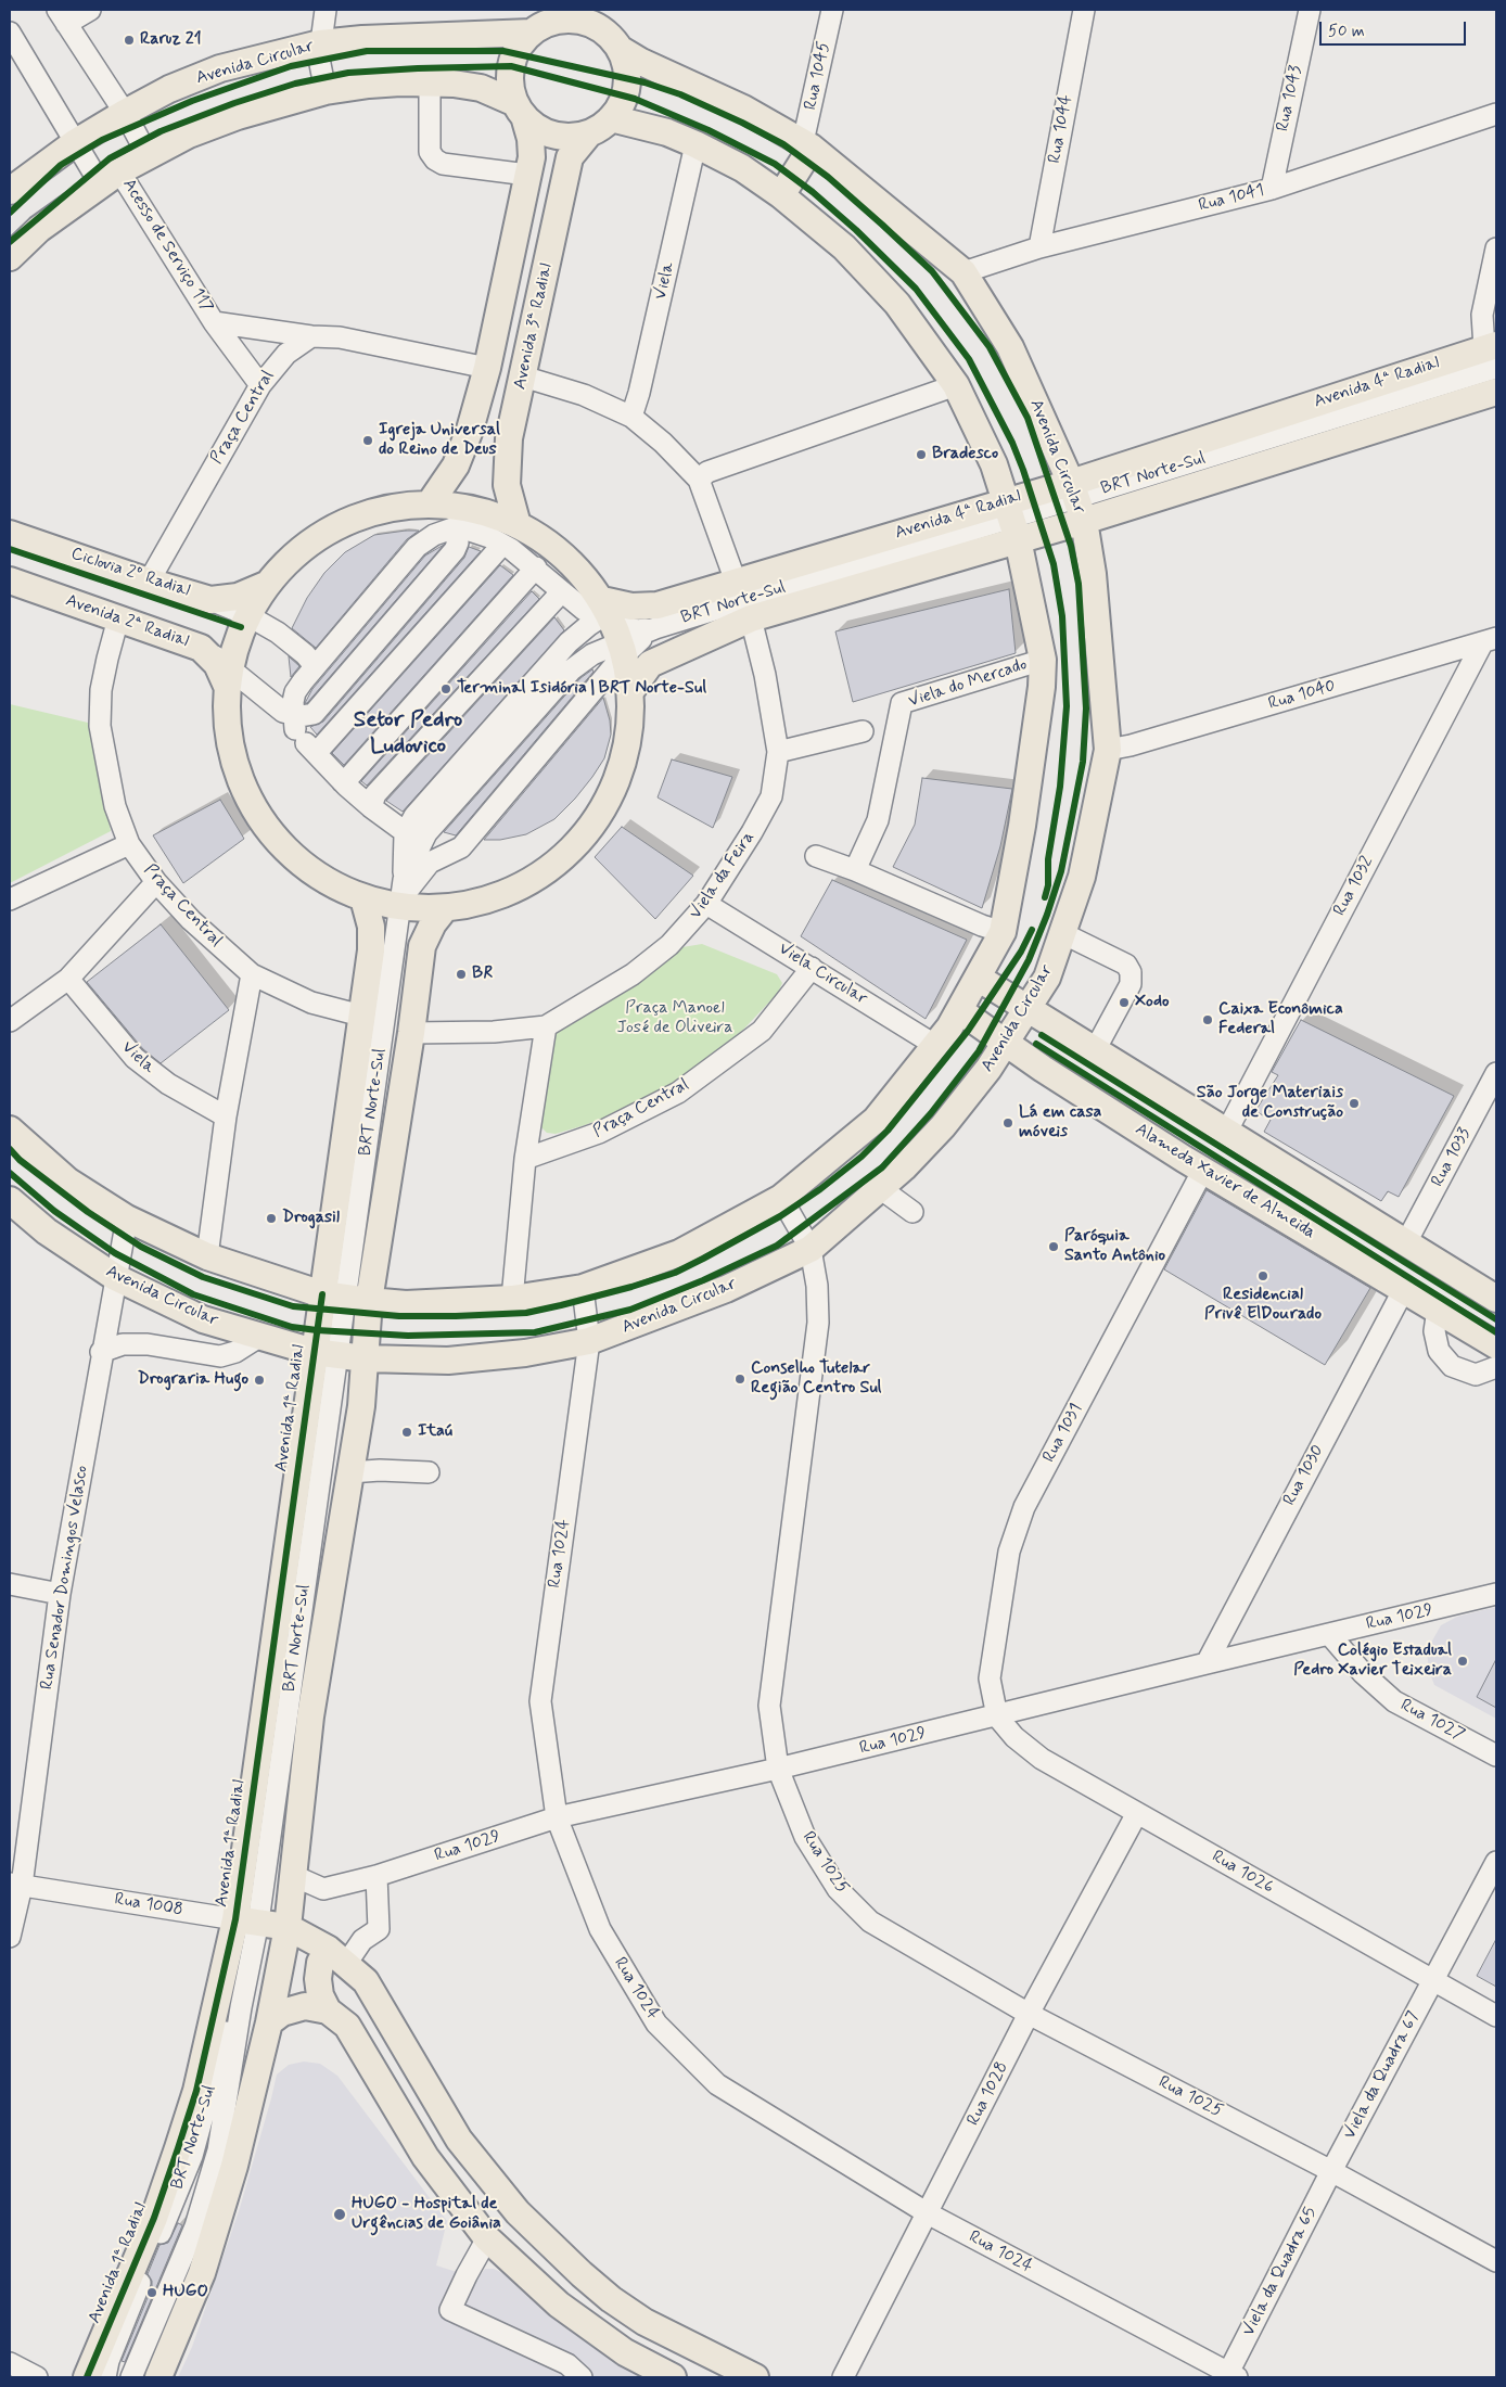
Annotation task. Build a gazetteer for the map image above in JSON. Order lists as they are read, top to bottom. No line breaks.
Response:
{"streets":{"main road":["Avenida Circular","Avenida 3ª Radial","Avenida 4ª Radial","Avenida 2ª Radial","Alameda Xavier de Almeida","Avenida 1ª Radial","Rua 1008"],"street":["Rua 1045","Rua 1043","Rua 1044","Rua 1041","Acesso de Serviço 117","Viela","Praça Central","BRT Norte-Sul","Viela do Mercado","Rua 1040","Viela da Feira","Rua 1032","Viela Circular","Rua 1033","Rua 1031","Rua 1030","Rua 1024","Rua Senador Domingos Velasco","Rua 1029","Rua 1027","Rua 1025","Rua 1026","Viela da Quadra 67","Rua 1028","Viela da Quadra 65"],"cycle path":["Ciclovia 2º Radial"]},"crossings":[["Avenida Circular","Rua 1045"],["Avenida Circular","Rua 1041"],["Avenida Circular","Acesso de Serviço 117"],["Avenida Circular","Avenida 3ª Radial"],["Avenida Circular","Avenida 4ª Radial"],["Avenida Circular","Rua 1040"],["Avenida Circular","Alameda Xavier de Almeida"],["Avenida Circular","Avenida 1ª Radial"],["Avenida Circular","Rua 1024"],["Avenida Circular","Rua Senador Domingos Velasco"],["Avenida Circular","Rua 1025"],["Rua 1043","Rua 1041"],["Rua 1044","Rua 1041"],["Acesso de Serviço 117","Praça Central"],["Avenida 4ª Radial","BRT Norte-Sul"],["Avenida 4ª Radial","Viela da Feira"],["Praça Central","Avenida 2ª Radial"],["Praça Central","Viela Circular"],["Praça Central","Avenida 1ª Radial"],["BRT Norte-Sul","Avenida 1ª Radial"],["BRT Norte-Sul","Rua 1008"],["Rua 1040","Rua 1032"],["Viela da Feira","Viela Circular"],["Viela da Feira","Avenida 1ª Radial"],["Alameda Xavier de Almeida","Rua 1031"],["Alameda Xavier de Almeida","Rua 1030"],["Avenida 1ª Radial","Rua 1029"],["Avenida 1ª Radial","Rua 1008"],["Rua 1031","Rua 1029"],["Rua 1031","Rua 1026"],["Rua 1030","Rua 1029"],["Rua 1024","Rua 1029"],["Rua 1024","Rua 1028"],["Rua 1024","Viela da Quadra 65"],["Rua Senador Domingos Velasco","Rua 1008"],["Rua 1029","Rua 1027"],["Rua 1029","Rua 1025"],["Rua 1029","Rua 1026"],["Rua 1025","Viela da Quadra 67"],["Rua 1025","Rua 1028"],["Rua 1025","Viela da Quadra 65"],["Rua 1026","Viela da Quadra 67"],["Rua 1026","Rua 1028"],["Viela da Quadra 67","Viela da Quadra 65"]],"districts":["Setor Pedro Ludovico"],"parks":["Praça Manoel José de Oliveira"],"places":["Raruz 21","Igreja Universal do Reino de Deus","Bradesco","Terminal Isidória | BRT Norte-Sul","BR","Xodo","Caixa Econômica Federal","São Jorge Materiais de Construção","Lá em casa móveis","Drogasil","Paróquia Santo Antônio","Residencial Privê ElDourado","Conselho Tutelar Região Centro Sul","Drograria Hugo","Itaú","Colégio Estadual Pedro Xavier Teixeira","HUGO - Hospital de Urgências de Goiânia","HUGO"],"scale_bar":"50 m"}
